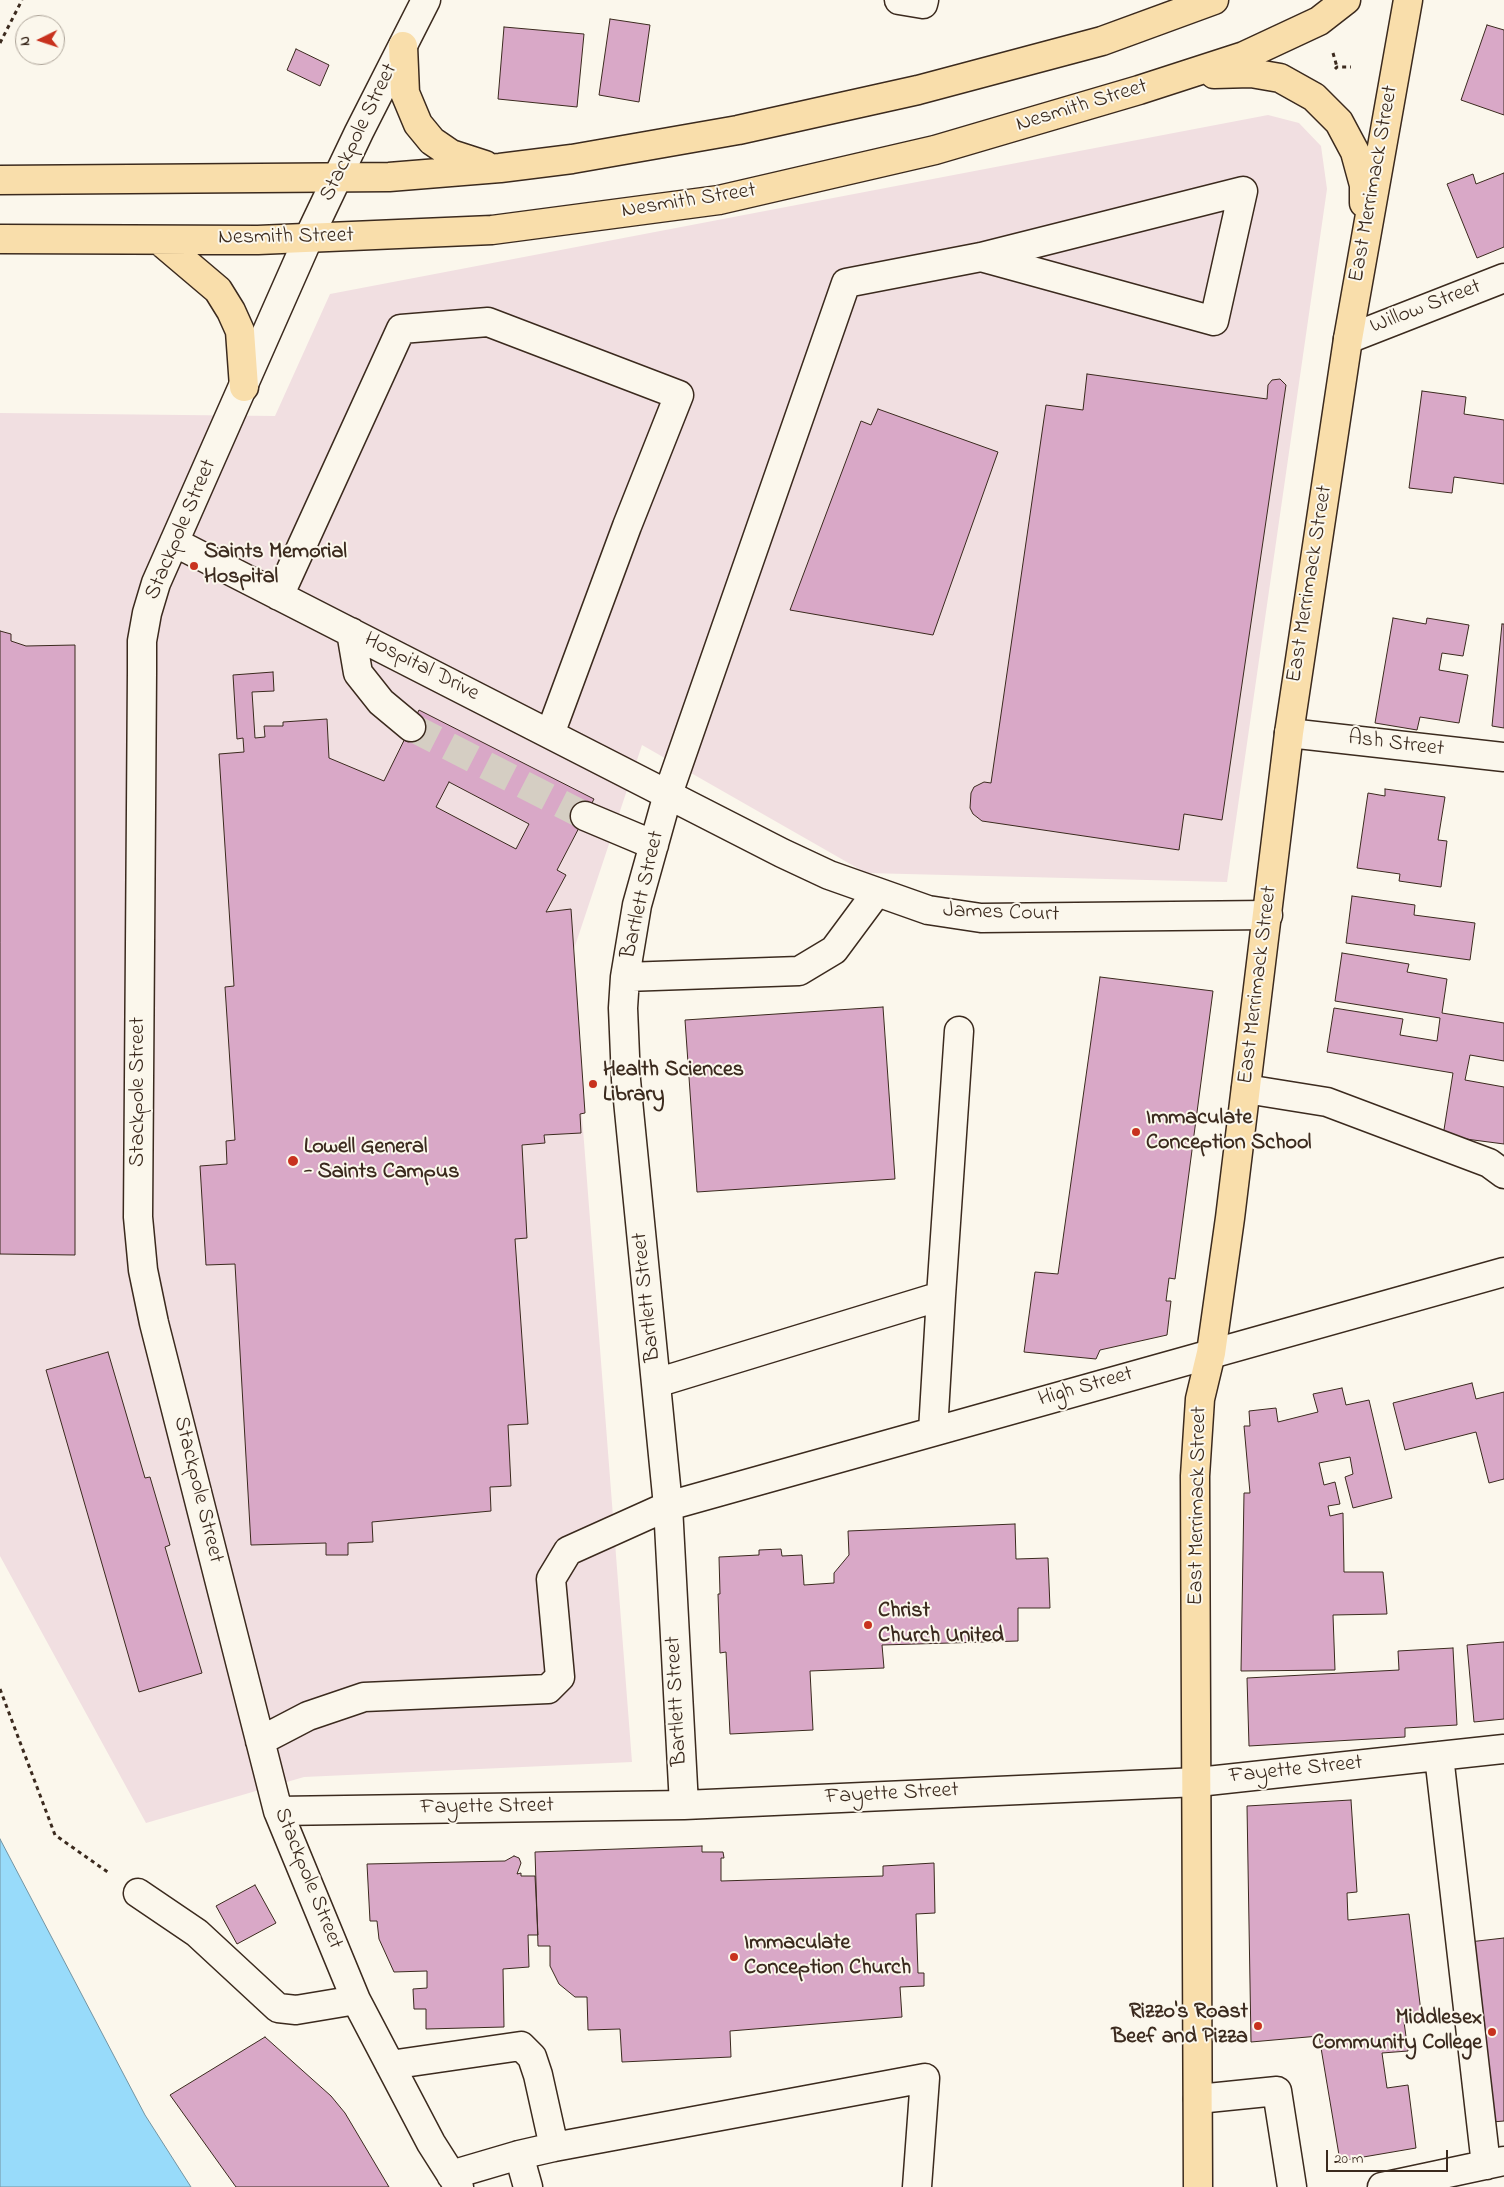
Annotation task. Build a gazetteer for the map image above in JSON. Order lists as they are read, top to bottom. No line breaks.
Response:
{"streets":{"main road":["Nesmith Street","East Merrimack Street"],"street":["Stackpole Street","Willow Street","Hospital Drive","Ash Street","Bartlett Street","James Court","High Street","Fayette Street"]},"crossings":[["Nesmith Street","Stackpole Street"],["Stackpole Street","Hospital Drive"],["Stackpole Street","High Street"],["Stackpole Street","Fayette Street"],["East Merrimack Street","Willow Street"],["East Merrimack Street","Ash Street"],["East Merrimack Street","James Court"],["East Merrimack Street","High Street"],["East Merrimack Street","Fayette Street"],["Hospital Drive","Bartlett Street"],["Hospital Drive","James Court"],["Bartlett Street","James Court"],["Bartlett Street","High Street"],["Bartlett Street","Fayette Street"]],"places":["Saints Memorial Hospital","Health Sciences Library","Immaculate Conception School","Lowell General - Saints Campus","Christ Church United","Immaculate Conception Church","Rizzo's Roast Beef and Pizza","Middlesex Community College"],"scale_bar":"20 m","north":"left"}
